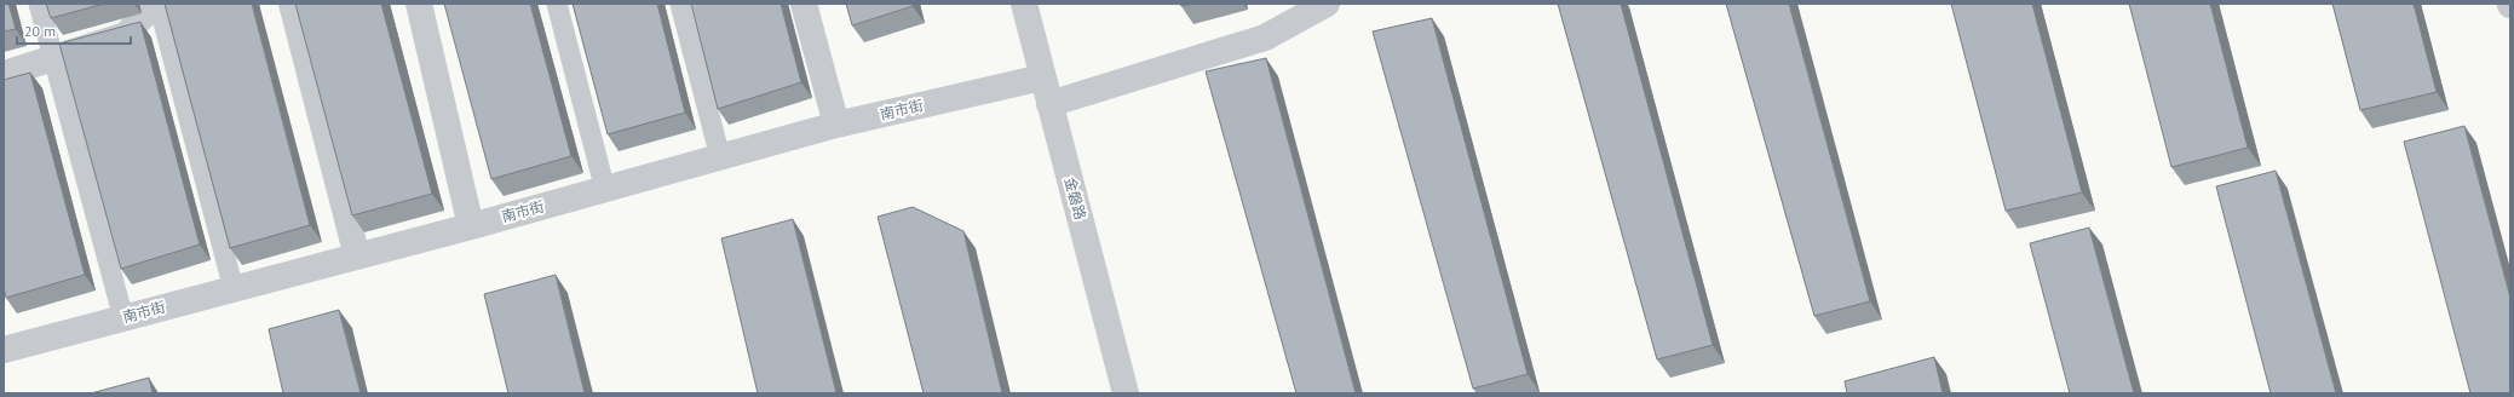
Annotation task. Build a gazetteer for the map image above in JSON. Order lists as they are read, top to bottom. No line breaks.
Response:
{"streets":{"street":["南市街","金磐路"]},"crossings":[["南市街","金磐路"]],"scale_bar":"20 m"}
